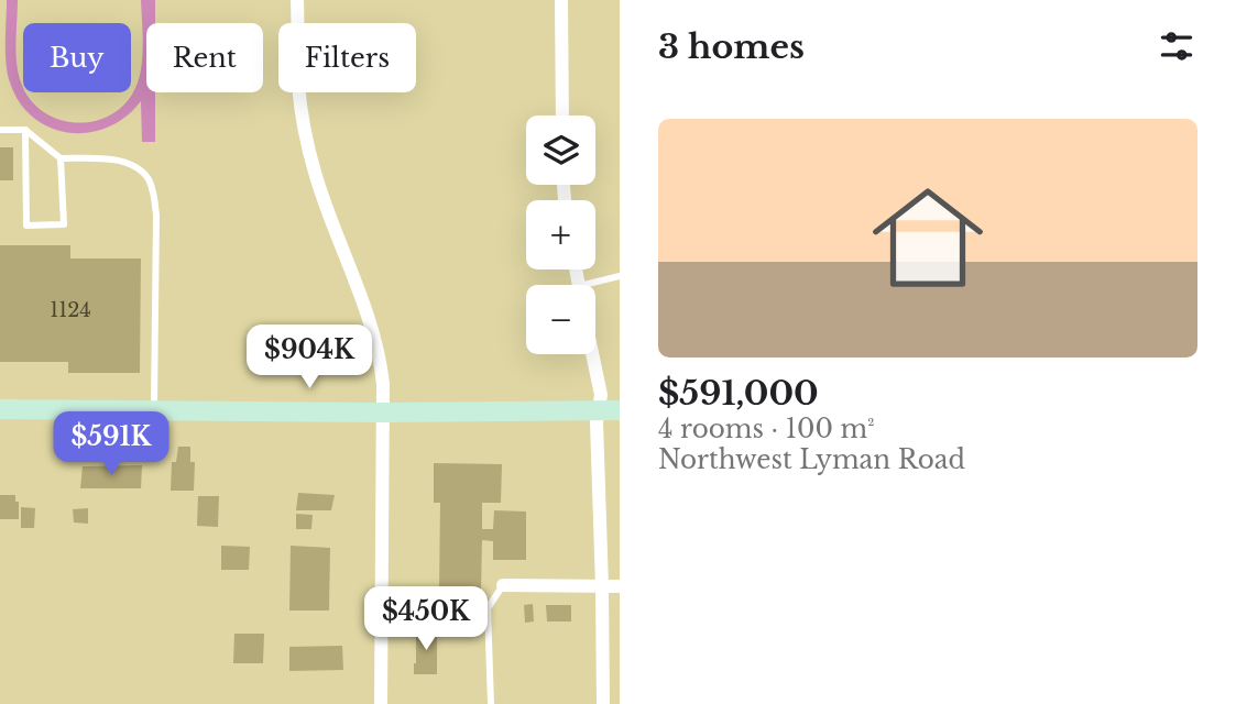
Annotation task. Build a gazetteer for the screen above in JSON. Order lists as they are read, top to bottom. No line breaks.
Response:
{"house_numbers":["1124"],"page":{"heading":"3 homes","chip":["Buy","Rent","Filters"],"list":[{"name":"$591,000","note":"4 rooms · 100 m² · Northwest Lyman Road"}],"map_buttons":["+","−"],"price":["$904K","$591K","$450K"]}}
